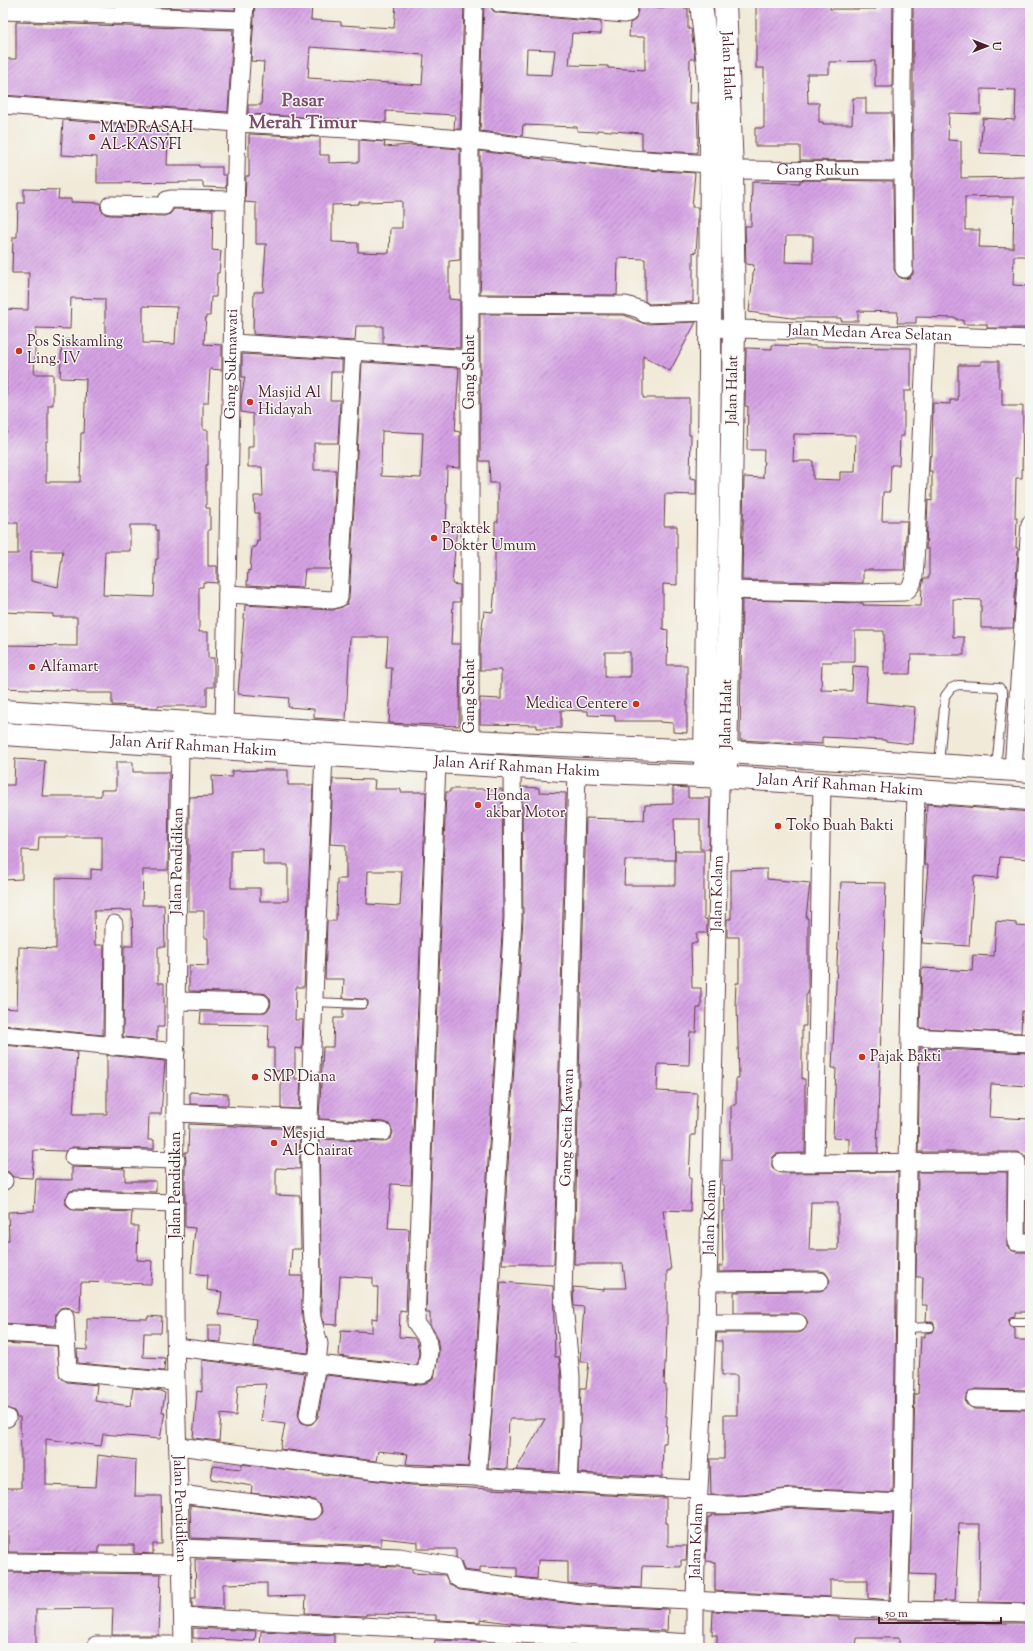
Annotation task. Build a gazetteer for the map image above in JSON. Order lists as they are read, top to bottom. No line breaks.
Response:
{"streets":{"main road":["Jalan Halat","Jalan Arif Rahman Hakim"],"street":["Gang Rukun","Jalan Medan Area Selatan","Gang Sukmawati","Gang Sehat","Jalan Pendidikan","Jalan Kolam","Gang Setia Kawan"]},"crossings":[["Jalan Halat","Gang Rukun"],["Jalan Halat","Jalan Medan Area Selatan"],["Jalan Halat","Jalan Arif Rahman Hakim"],["Jalan Halat","Jalan Kolam"],["Jalan Medan Area Selatan","Gang Sehat"],["Gang Sukmawati","Jalan Arif Rahman Hakim"],["Gang Sehat","Jalan Arif Rahman Hakim"],["Jalan Arif Rahman Hakim","Jalan Pendidikan"],["Jalan Arif Rahman Hakim","Jalan Kolam"],["Jalan Arif Rahman Hakim","Gang Setia Kawan"]],"districts":["Pasar Merah Timur"],"places":["MADRASAH AL-KASYFI","Pos Siskamling Ling. IV","Masjid Al Hidayah","Praktek Dokter Umum","Alfamart","Medica Centere","Honda akbar Motor","Toko Buah Bakti","Pajak Bakti","SMP Diana","Mesjid Al-Chairat"],"scale_bar":"50 m","north":"right"}
